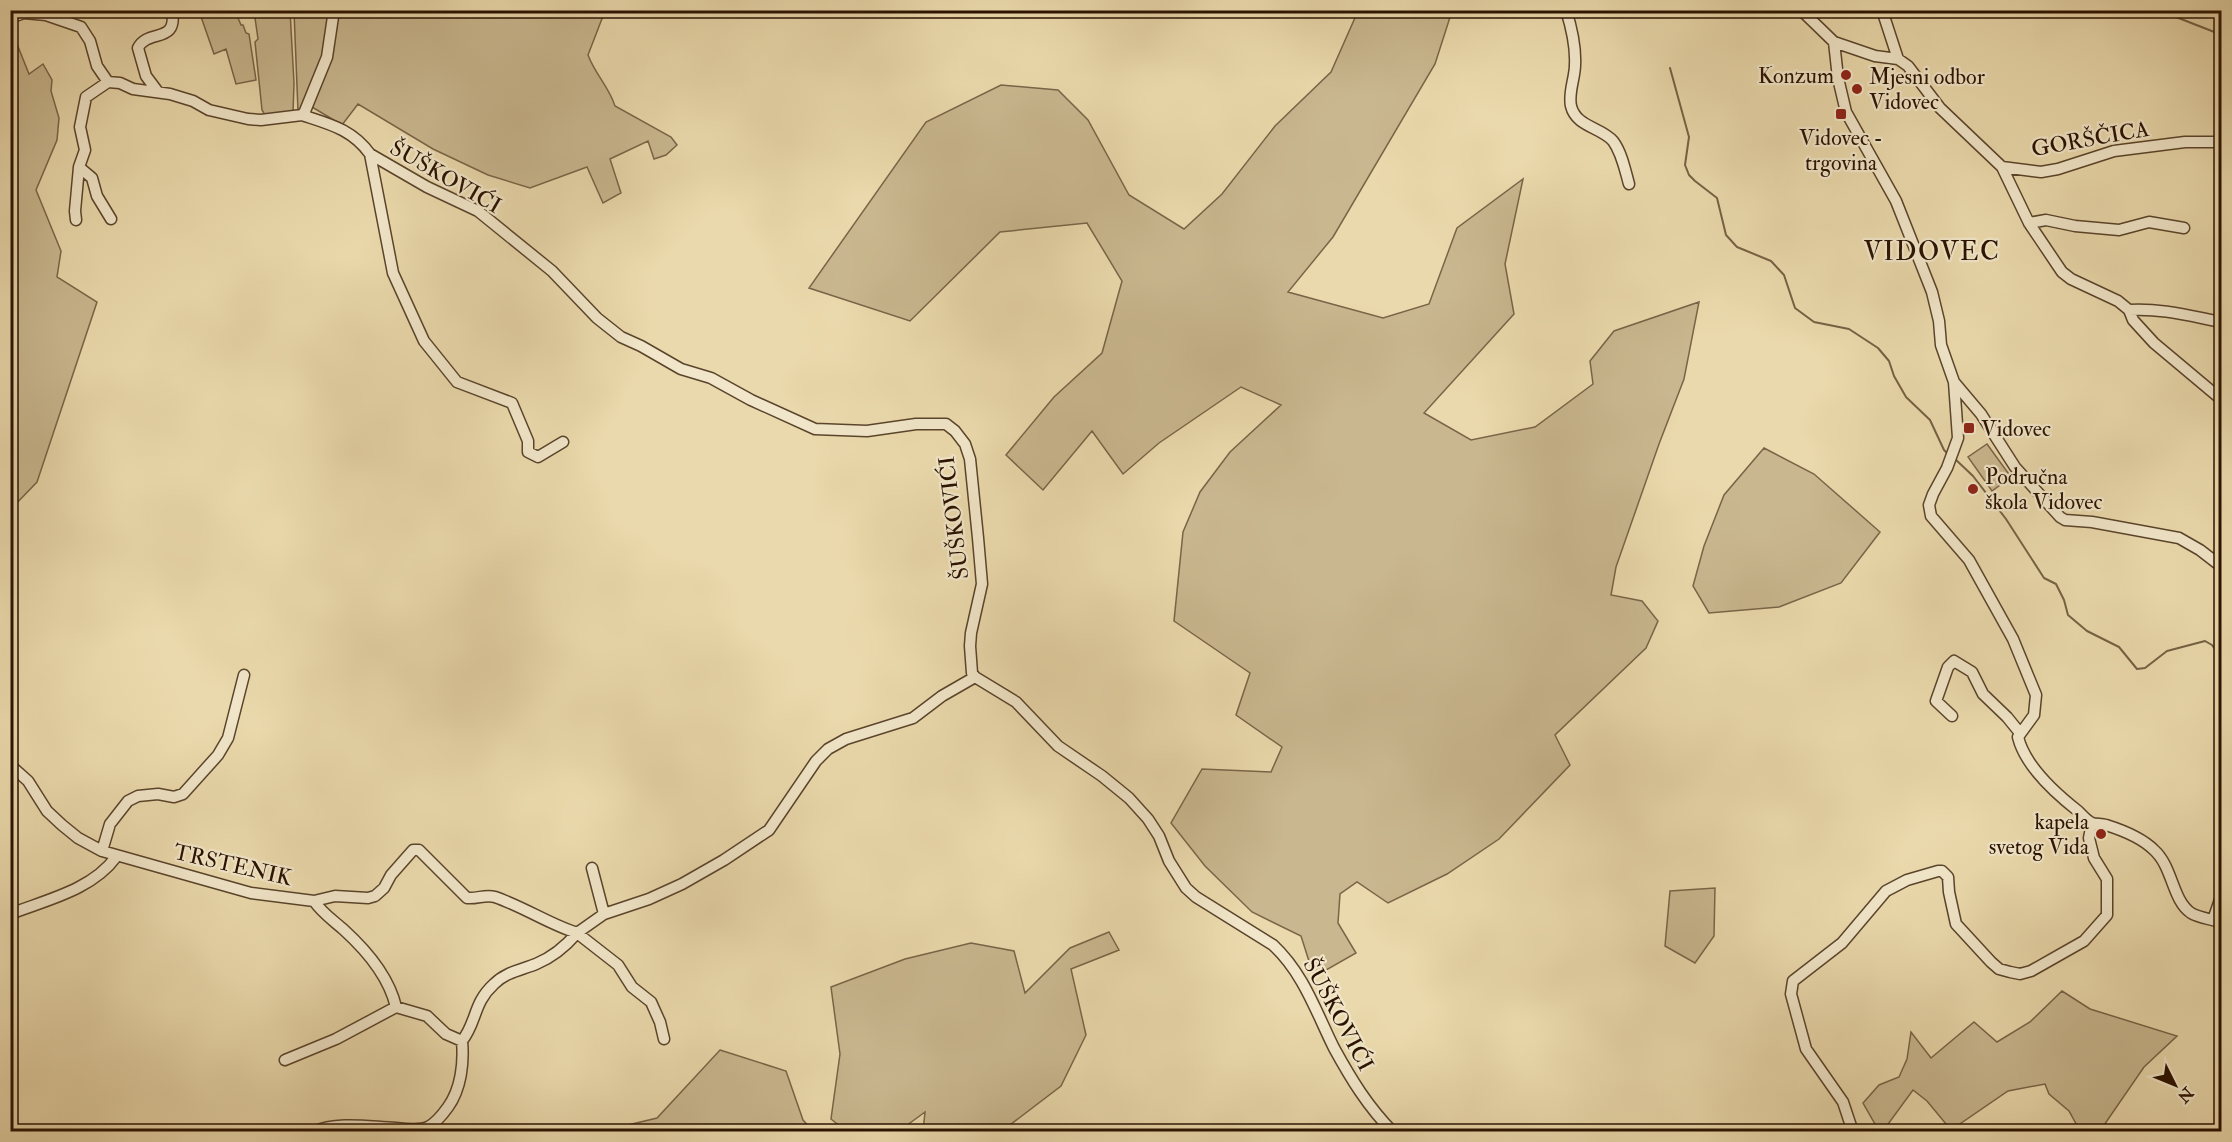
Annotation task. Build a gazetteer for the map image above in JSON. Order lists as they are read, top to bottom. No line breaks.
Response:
{"streets":{"street":["GORŠČICA","ŠUŠKOVIĆI","TRSTENIK"]},"districts":["VIDOVEC"],"places":{"other":["Konzum","Mjesni odbor Vidovec","Područna škola Vidovec","kapela svetog Vida"],"transit":["Vidovec - trgovina","Vidovec"]},"north":"bottom right"}
